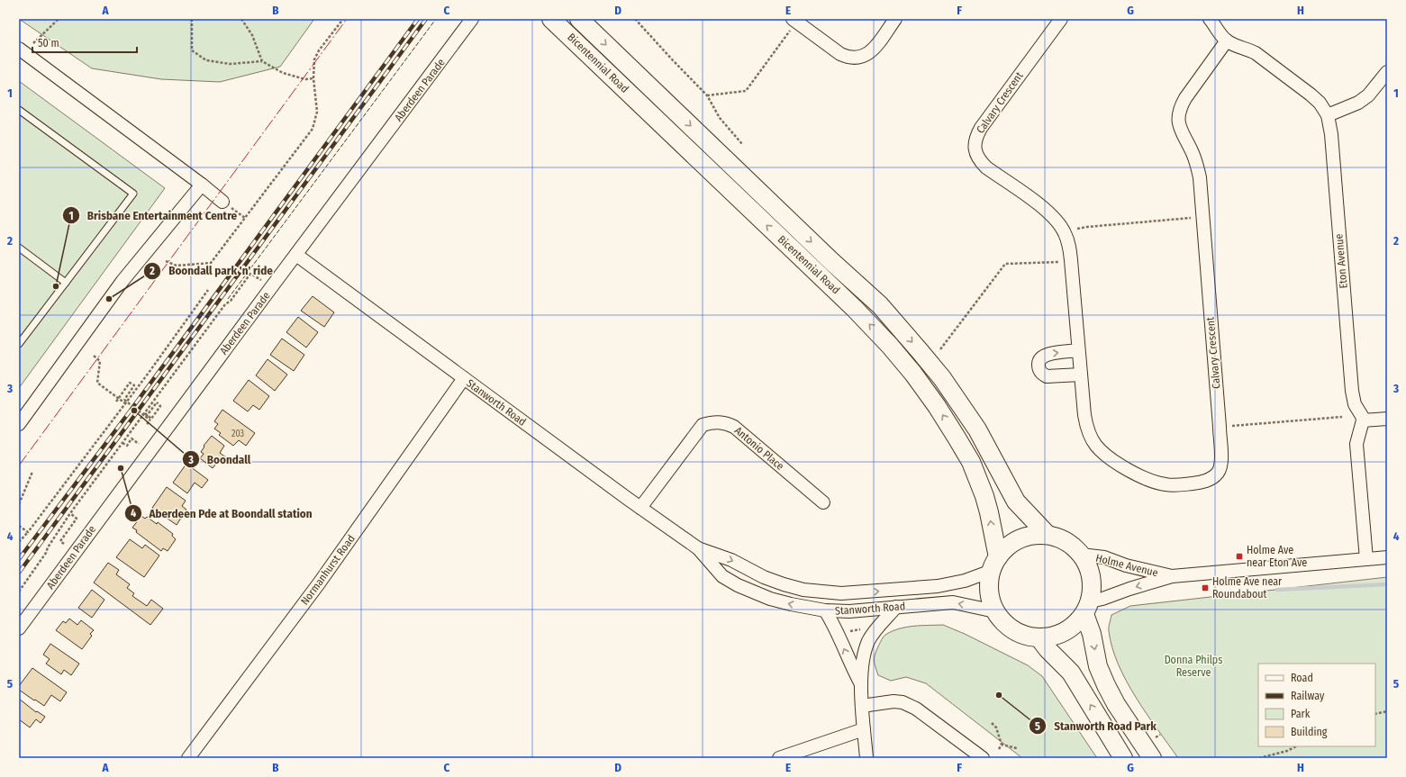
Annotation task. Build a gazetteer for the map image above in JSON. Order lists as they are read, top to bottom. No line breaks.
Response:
{"streets":{"main road":["Bicentennial Road"],"street":["Aberdeen Parade","Calvary Crescent","Eton Avenue","Stanworth Road","Antonio Place","Holme Avenue","Normanhurst Road"]},"crossings":[["Bicentennial Road","Stanworth Road"],["Bicentennial Road","Holme Avenue"],["Aberdeen Parade","Stanworth Road"],["Calvary Crescent","Eton Avenue"],["Stanworth Road","Antonio Place"],["Stanworth Road","Holme Avenue"],["Stanworth Road","Normanhurst Road"]],"parks":["Donna Philps Reserve"],"places":{"other":["Brisbane Entertainment Centre","Boondall park 'n' ride","Boondall","Aberdeen Pde at Boondall station","Stanworth Road Park"],"transit":["Holme Ave near Eton Ave","Holme Ave near Roundabout"]},"house_numbers":["203"],"legend":["Road","Railway","Park","Building"],"scale_bar":"50 m","grid":{"columns":["A","B","C","D","E","F","G","H"],"rows":["1","2","3","4","5"]}}
